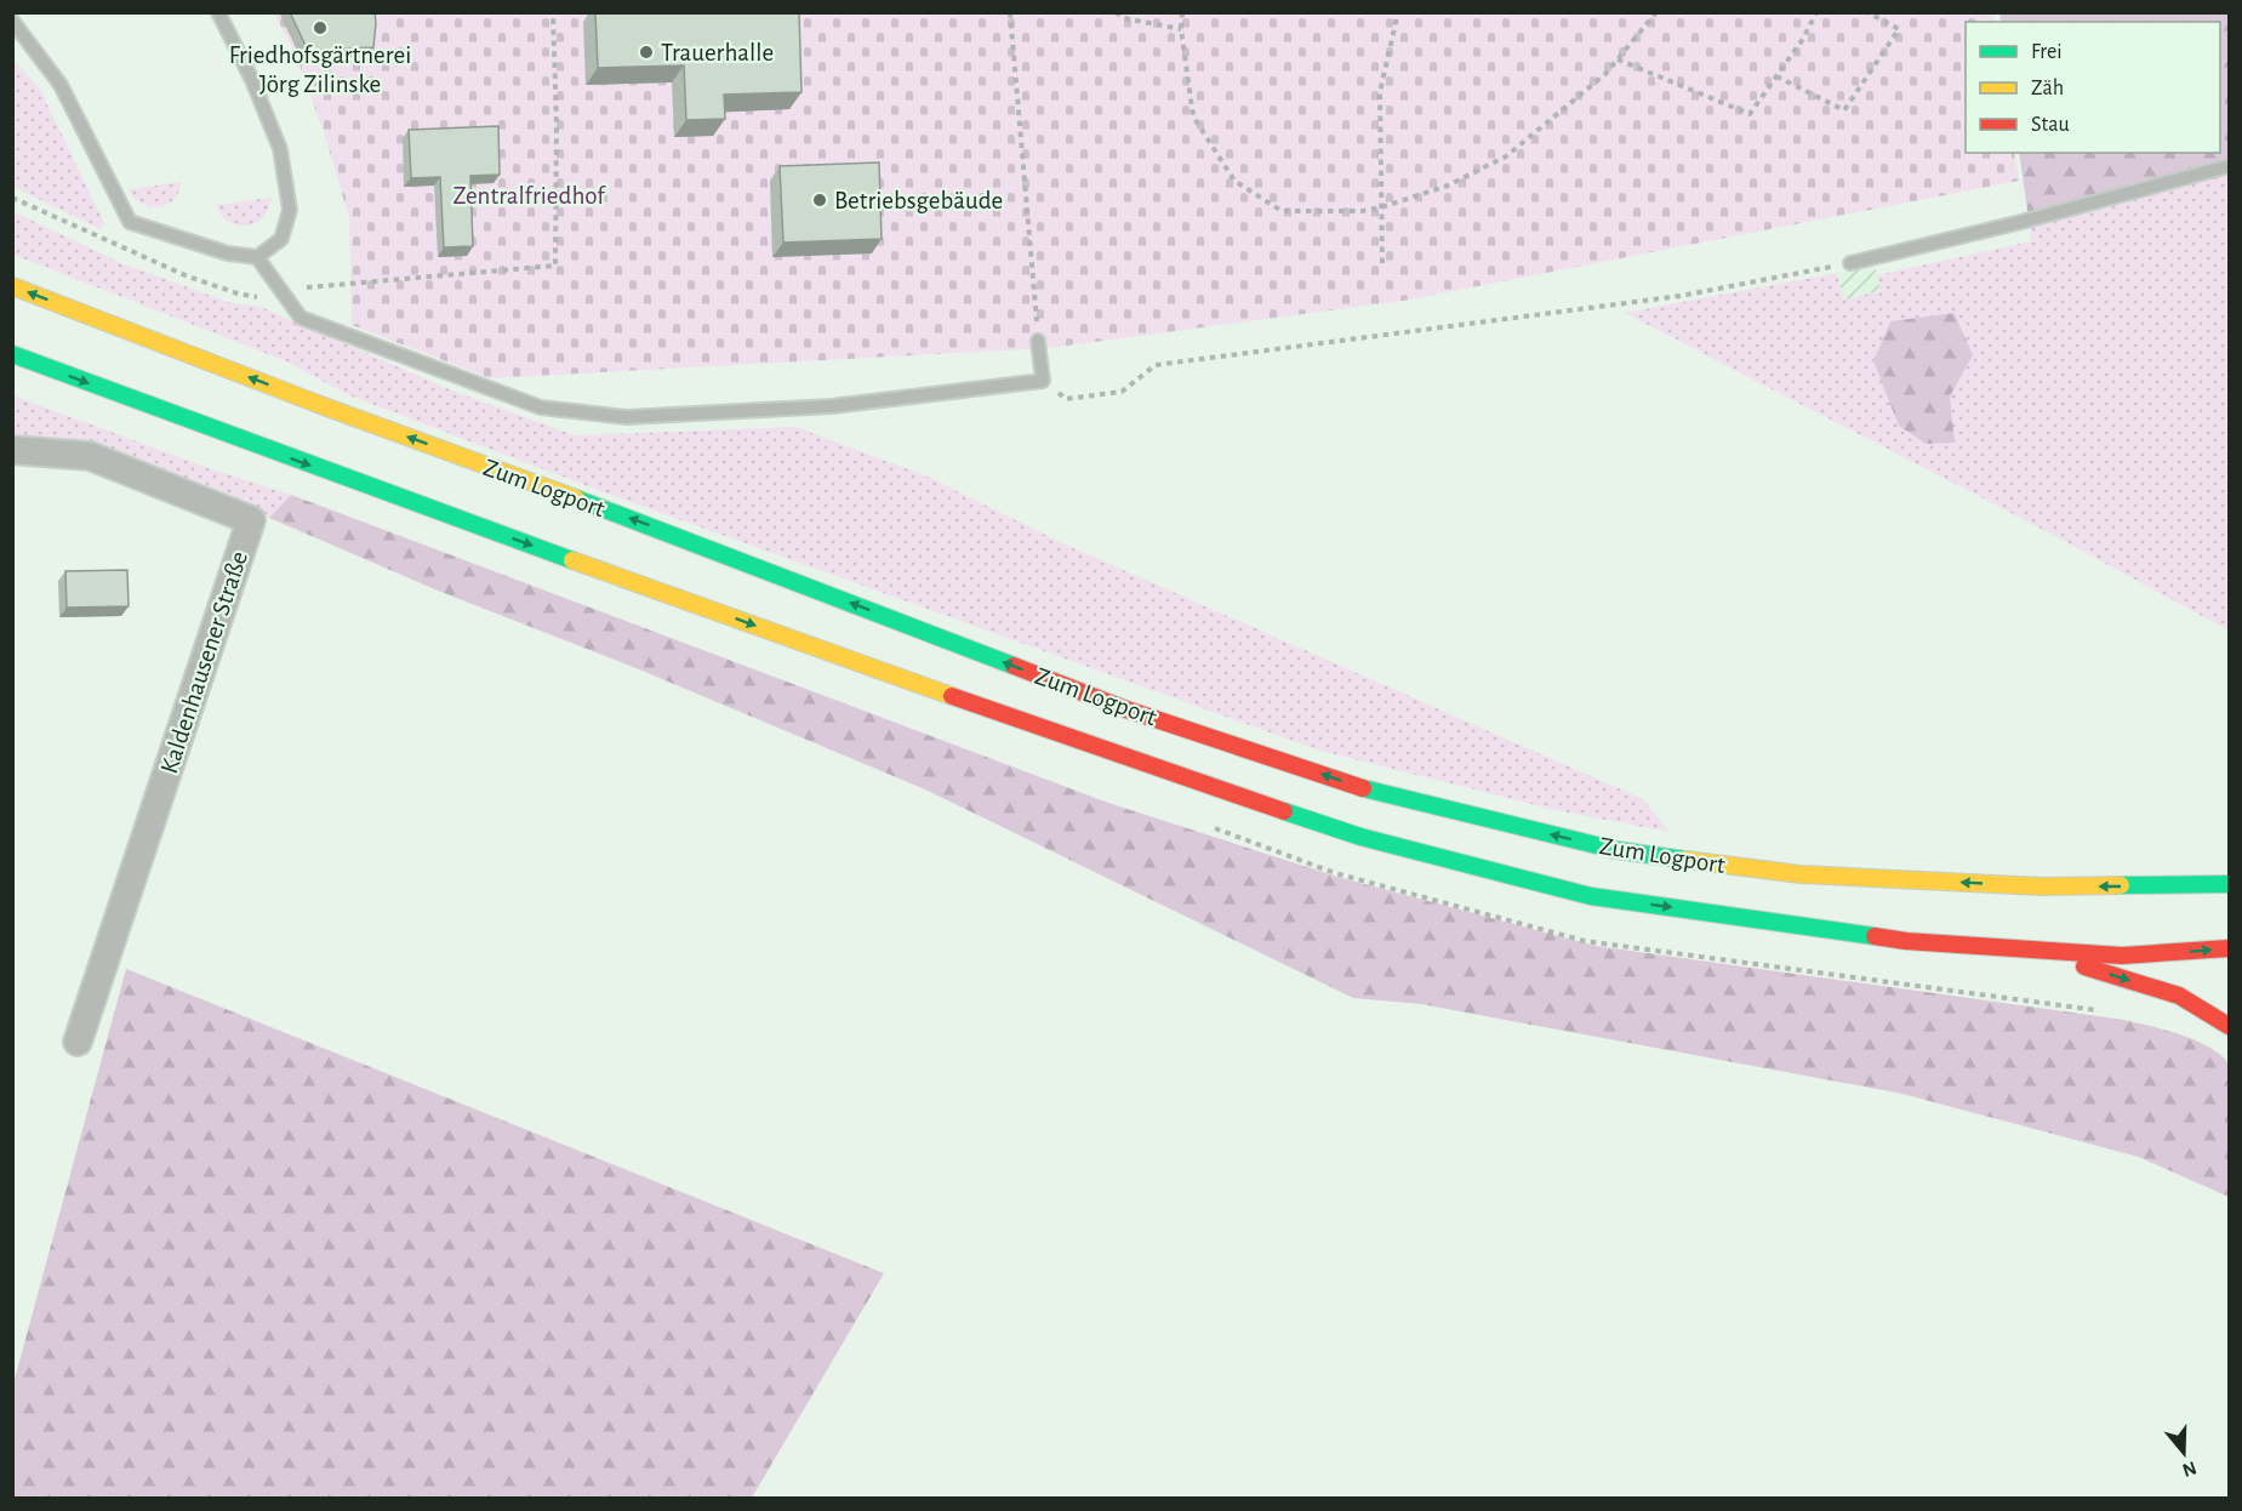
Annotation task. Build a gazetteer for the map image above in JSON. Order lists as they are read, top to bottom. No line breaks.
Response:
{"streets":{"main road":["Zum Logport"],"street":["Kaldenhausener Straße"]},"parks":["Zentralfriedhof"],"places":["Friedhofsgärtnerei Jörg Zilinske","Trauerhalle","Betriebsgebäude"],"legend":["Frei","Zäh","Stau"],"north":"bottom"}
